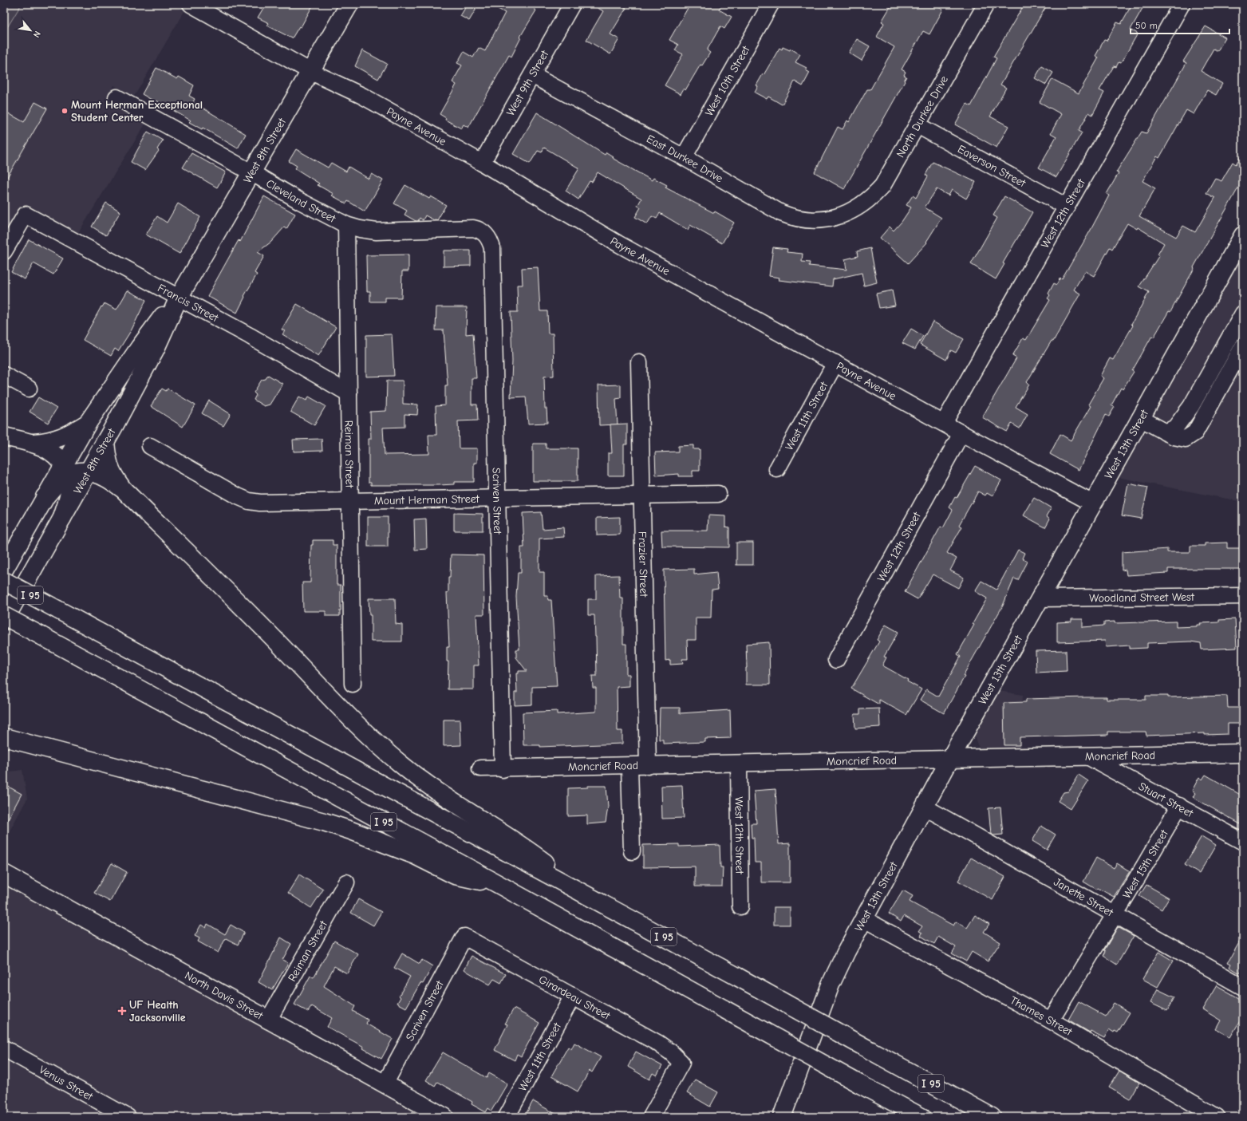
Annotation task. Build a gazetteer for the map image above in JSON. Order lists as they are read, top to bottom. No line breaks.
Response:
{"streets":{"main road":["West 8th Street","West 13th Street","I 95","Moncrief Road","North Davis Street"],"street":["West 10th Street","West 9th Street","North Durkee Drive","Payne Avenue","East Durkee Drive","Eaverson Street","Cleveland Street","West 12th Street","Francis Street","West 11th Street","Reiman Street","Mount Herman Street","Scriven Street","Frazier Street","Woodland Street West","Stuart Street","West 15th Street","Janette Street","Girardeau Street","Thames Street","Venus Street"]},"crossings":[["West 10th Street","East Durkee Drive"],["West 9th Street","Payne Avenue"],["West 9th Street","East Durkee Drive"],["North Durkee Drive","East Durkee Drive"],["North Durkee Drive","Eaverson Street"],["Payne Avenue","West 8th Street"],["Payne Avenue","West 12th Street"],["Payne Avenue","West 11th Street"],["Payne Avenue","West 13th Street"],["West 8th Street","Cleveland Street"],["West 8th Street","Francis Street"],["Eaverson Street","West 12th Street"],["Cleveland Street","Reiman Street"],["Cleveland Street","Scriven Street"],["West 12th Street","Moncrief Road"],["Francis Street","Reiman Street"],["West 11th Street","Girardeau Street"],["West 13th Street","Woodland Street West"],["West 13th Street","Moncrief Road"],["West 13th Street","Janette Street"],["West 13th Street","Thames Street"],["Reiman Street","Mount Herman Street"],["Reiman Street","North Davis Street"],["Mount Herman Street","Scriven Street"],["Mount Herman Street","Frazier Street"],["Scriven Street","Moncrief Road"],["Scriven Street","North Davis Street"],["Scriven Street","Girardeau Street"],["Frazier Street","Moncrief Road"],["Moncrief Road","Stuart Street"],["Stuart Street","West 15th Street"],["West 15th Street","Janette Street"],["West 15th Street","Thames Street"]],"places":{"other":["Mount Herman Exceptional Student Center"],"health":["UF Health Jacksonville"]},"scale_bar":"50 m","north":"bottom right"}
